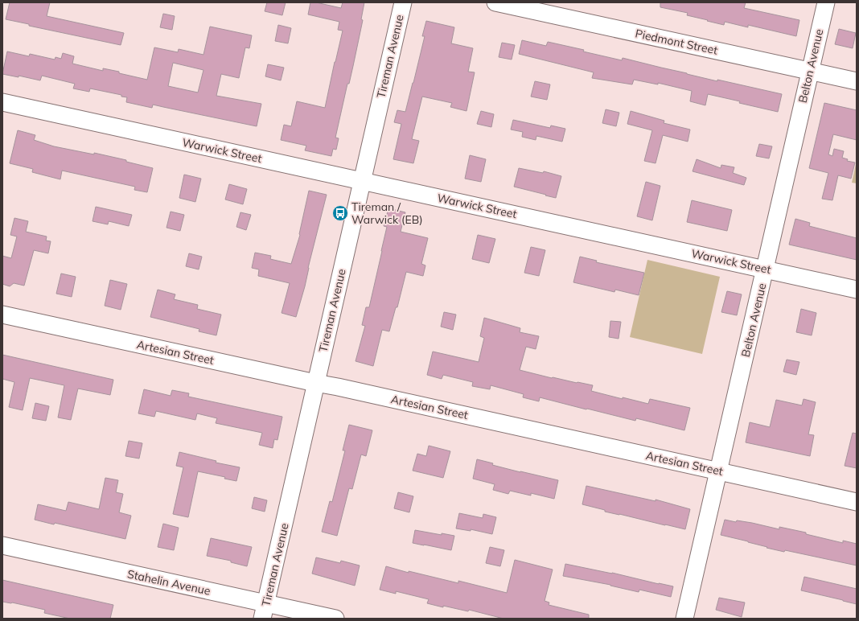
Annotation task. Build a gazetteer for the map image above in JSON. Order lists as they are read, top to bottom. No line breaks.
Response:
{"streets":{"street":["Piedmont Street","Tireman Avenue","Belton Avenue","Warwick Street","Artesian Street","Stahelin Avenue"]},"crossings":[["Piedmont Street","Belton Avenue"],["Tireman Avenue","Warwick Street"],["Tireman Avenue","Artesian Street"],["Tireman Avenue","Stahelin Avenue"],["Belton Avenue","Warwick Street"],["Belton Avenue","Artesian Street"]],"places":{"bus stop":["Tireman / Warwick (EB)"]}}
